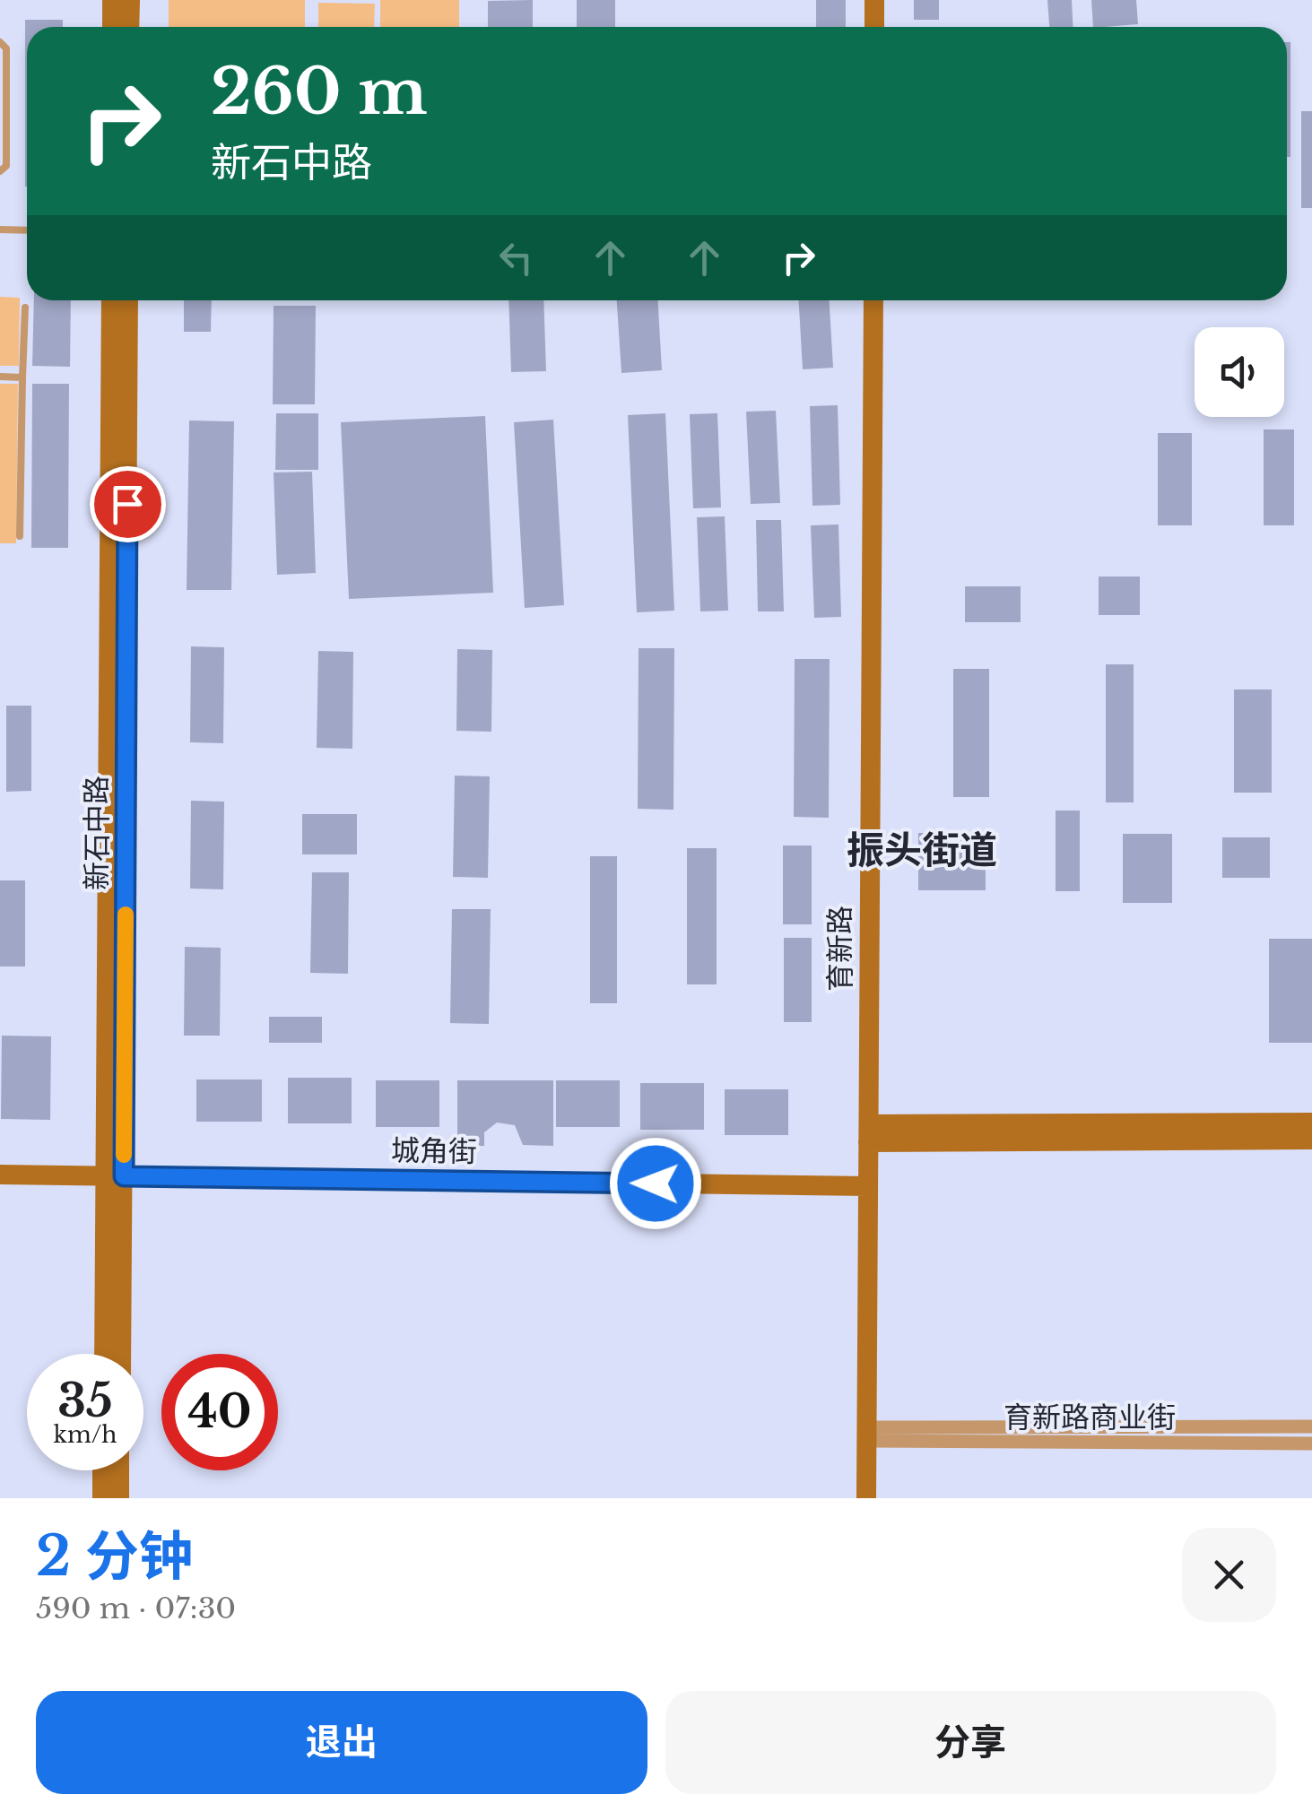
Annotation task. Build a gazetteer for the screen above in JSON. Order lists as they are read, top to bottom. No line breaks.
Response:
{"streets":{"street":["新石中路","育新路","城角街","育新路商业街"]},"crossings":[["新石中路","城角街"],["育新路","城角街"],["育新路","育新路商业街"]],"districts":["振头街道"],"page":{"turn":["260 m","新石中路"],"speed":"35 km/h","limit":"40","heading":["2 分钟","590 m · 07:30"],"buttons":["退出","分享"]}}
